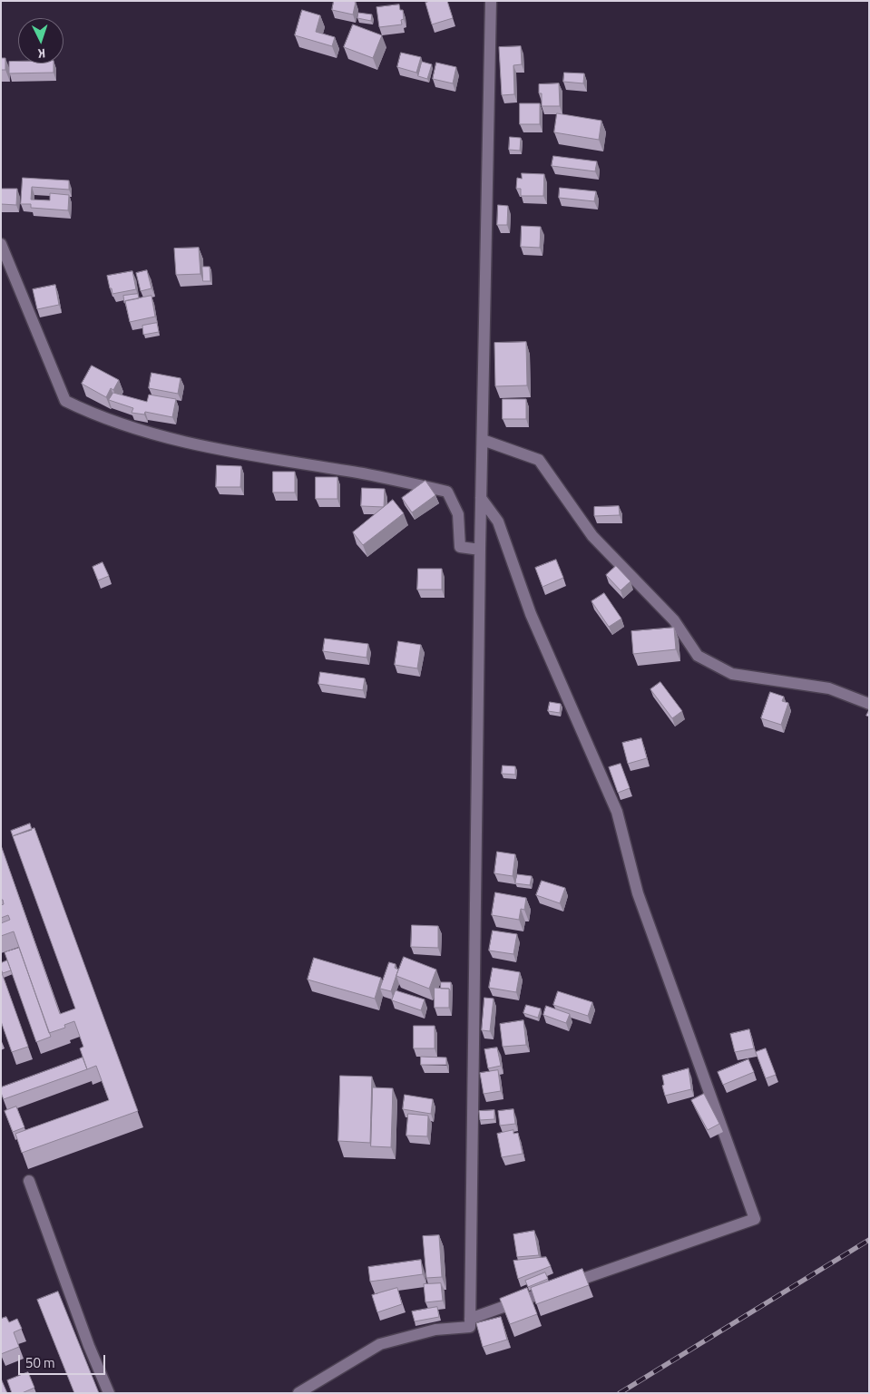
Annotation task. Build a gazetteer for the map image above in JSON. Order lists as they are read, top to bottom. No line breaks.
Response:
{"scale_bar":"50 m","north":"bottom"}
